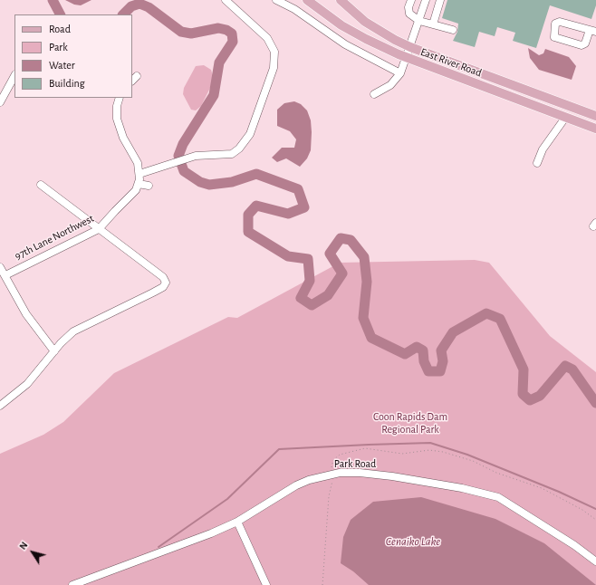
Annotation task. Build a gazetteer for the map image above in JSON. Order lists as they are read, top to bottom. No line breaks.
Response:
{"streets":{"main road":["East River Road"],"street":["97th Lane Northwest","Park Road"]},"water":["Cenaiko Lake"],"parks":["Coon Rapids Dam Regional Park"],"legend":["Road","Park","Water","Building"],"north":"top left"}
